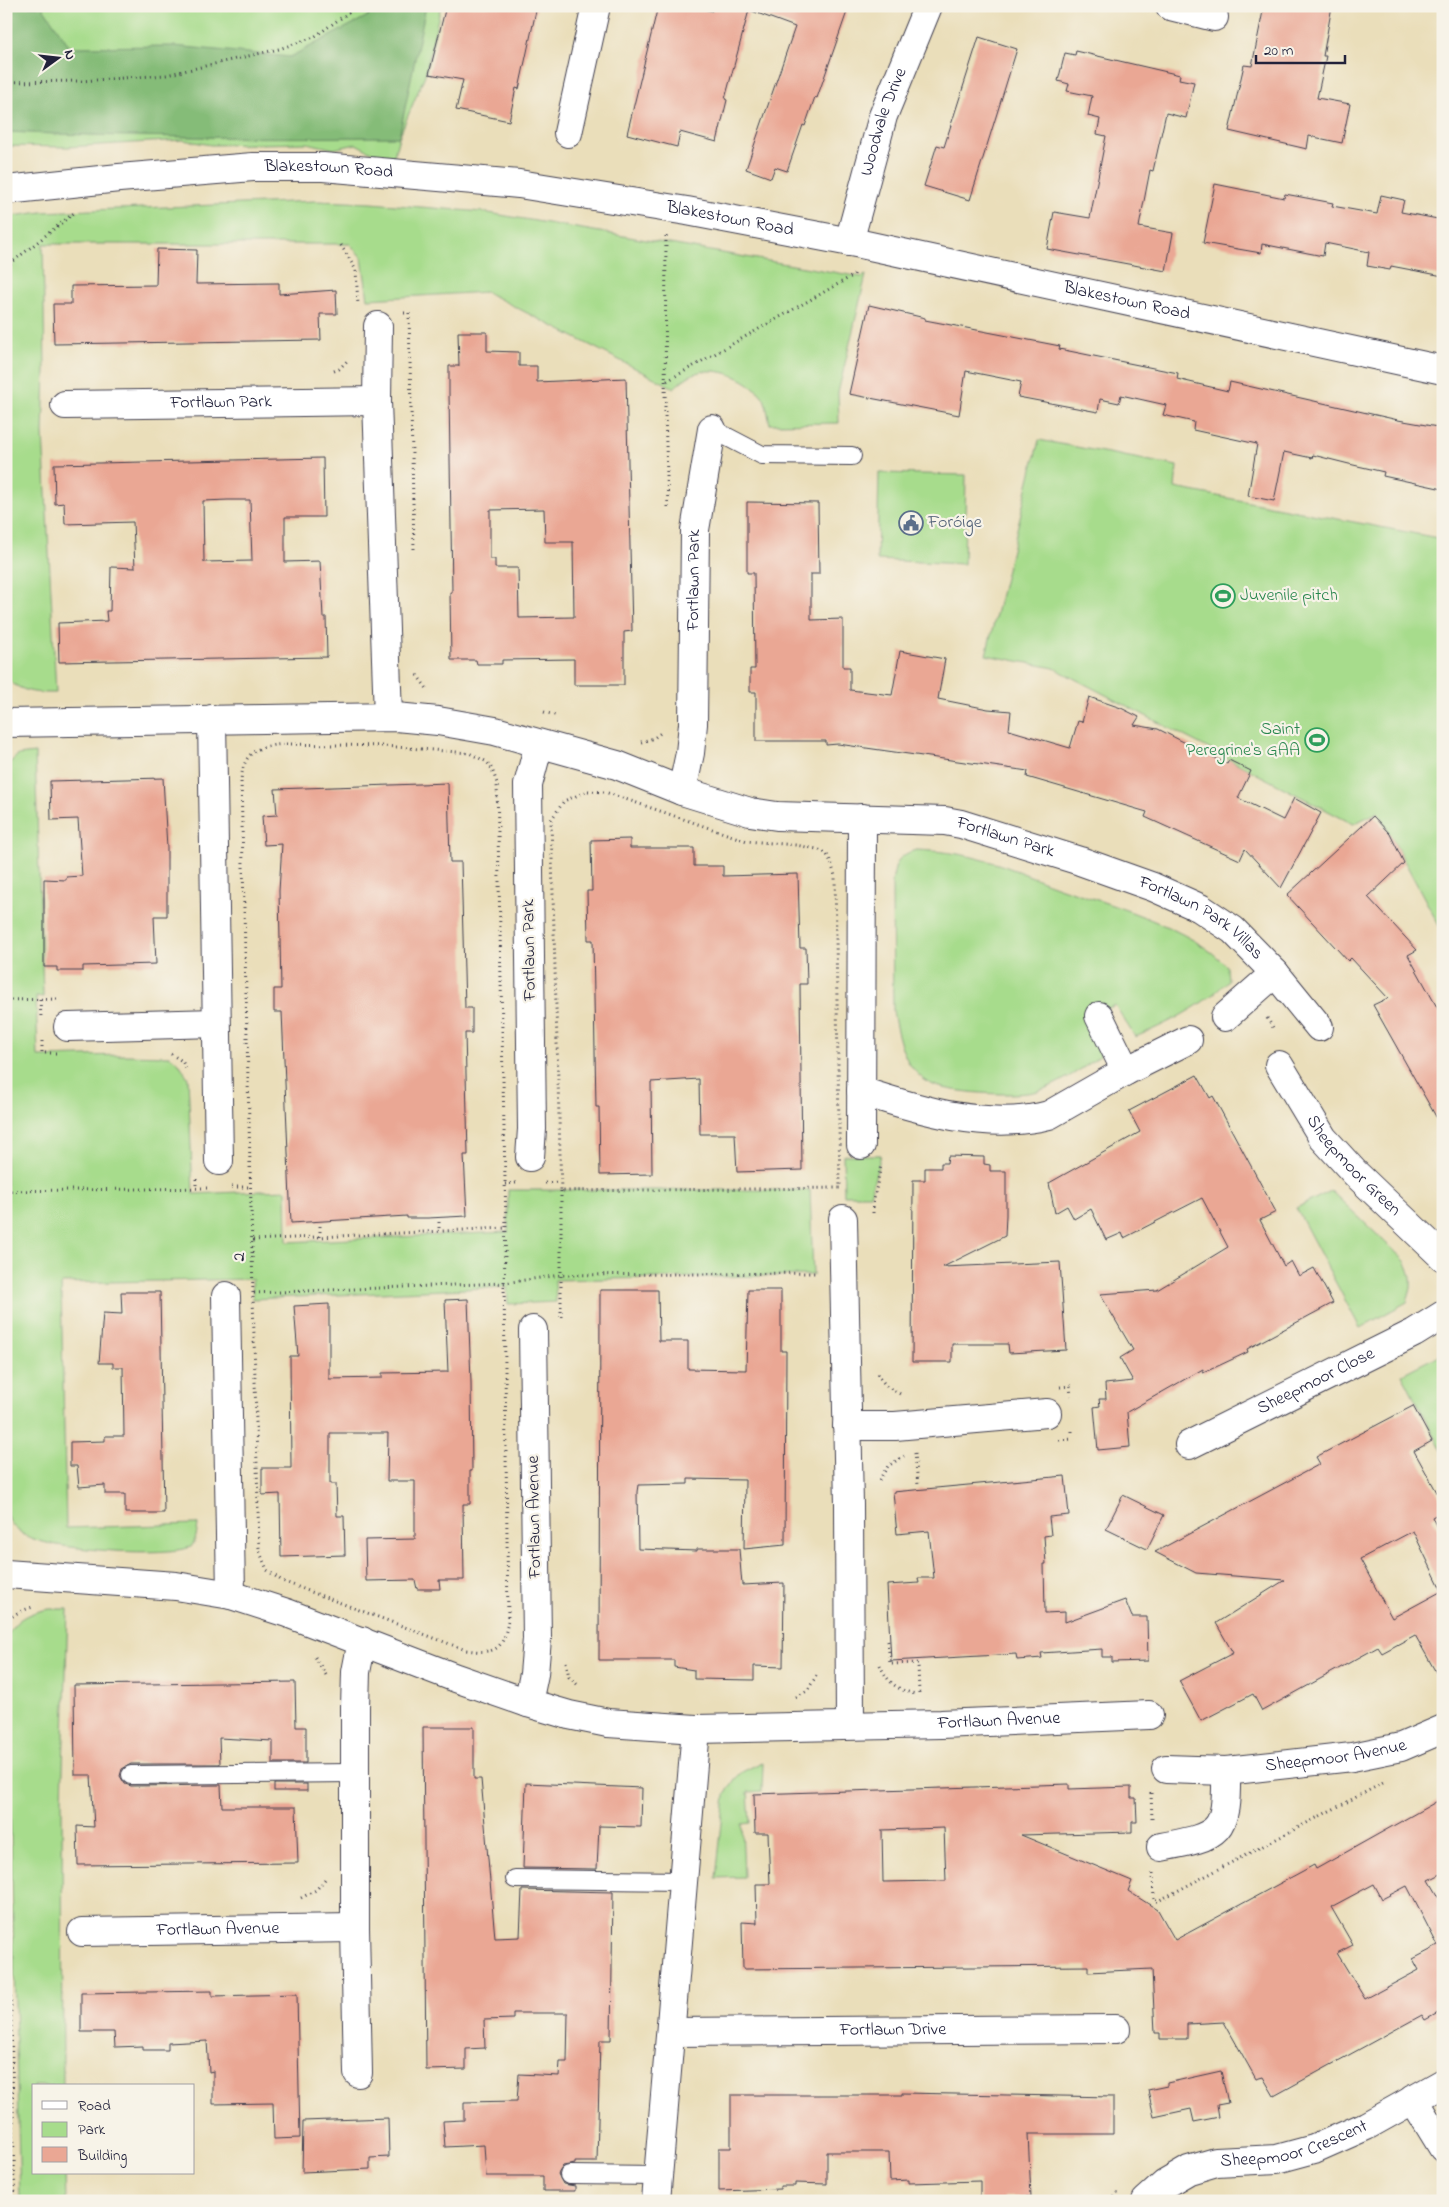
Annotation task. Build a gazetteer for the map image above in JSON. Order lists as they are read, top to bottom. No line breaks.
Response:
{"streets":{"street":["Woodvale Drive","Blakestown Road","Fortlawn Park","Fortlawn Park Villas","Sheepmoor Green","Sheepmoor Close","Fortlawn Avenue","Sheepmoor Avenue","Fortlawn Drive","Sheepmoor Crescent"],"path":["2"]},"crossings":[["Woodvale Drive","Blakestown Road"],["Fortlawn Park","Fortlawn Park Villas"]],"places":{"public building":["Foróige"],"sports":["Juvenile pitch","Saint Peregrine's GAA"]},"legend":["Road","Park","Building"],"scale_bar":"20 m","north":"right"}
